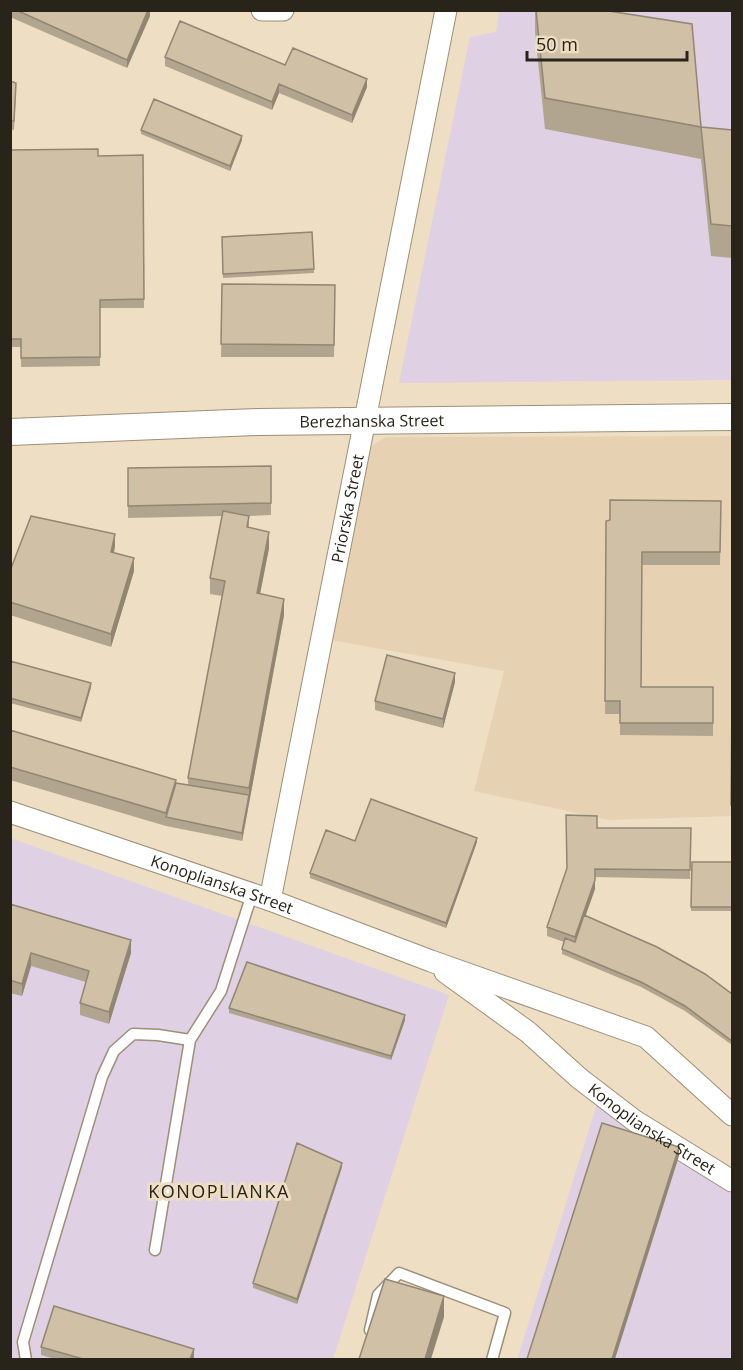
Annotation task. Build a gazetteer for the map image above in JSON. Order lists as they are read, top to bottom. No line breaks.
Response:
{"streets":{"street":["Berezhanska Street","Priorska Street","Konoplianska Street"]},"crossings":[["Berezhanska Street","Priorska Street"],["Priorska Street","Konoplianska Street"]],"districts":["KONOPLIANKA"],"scale_bar":"50 m"}
